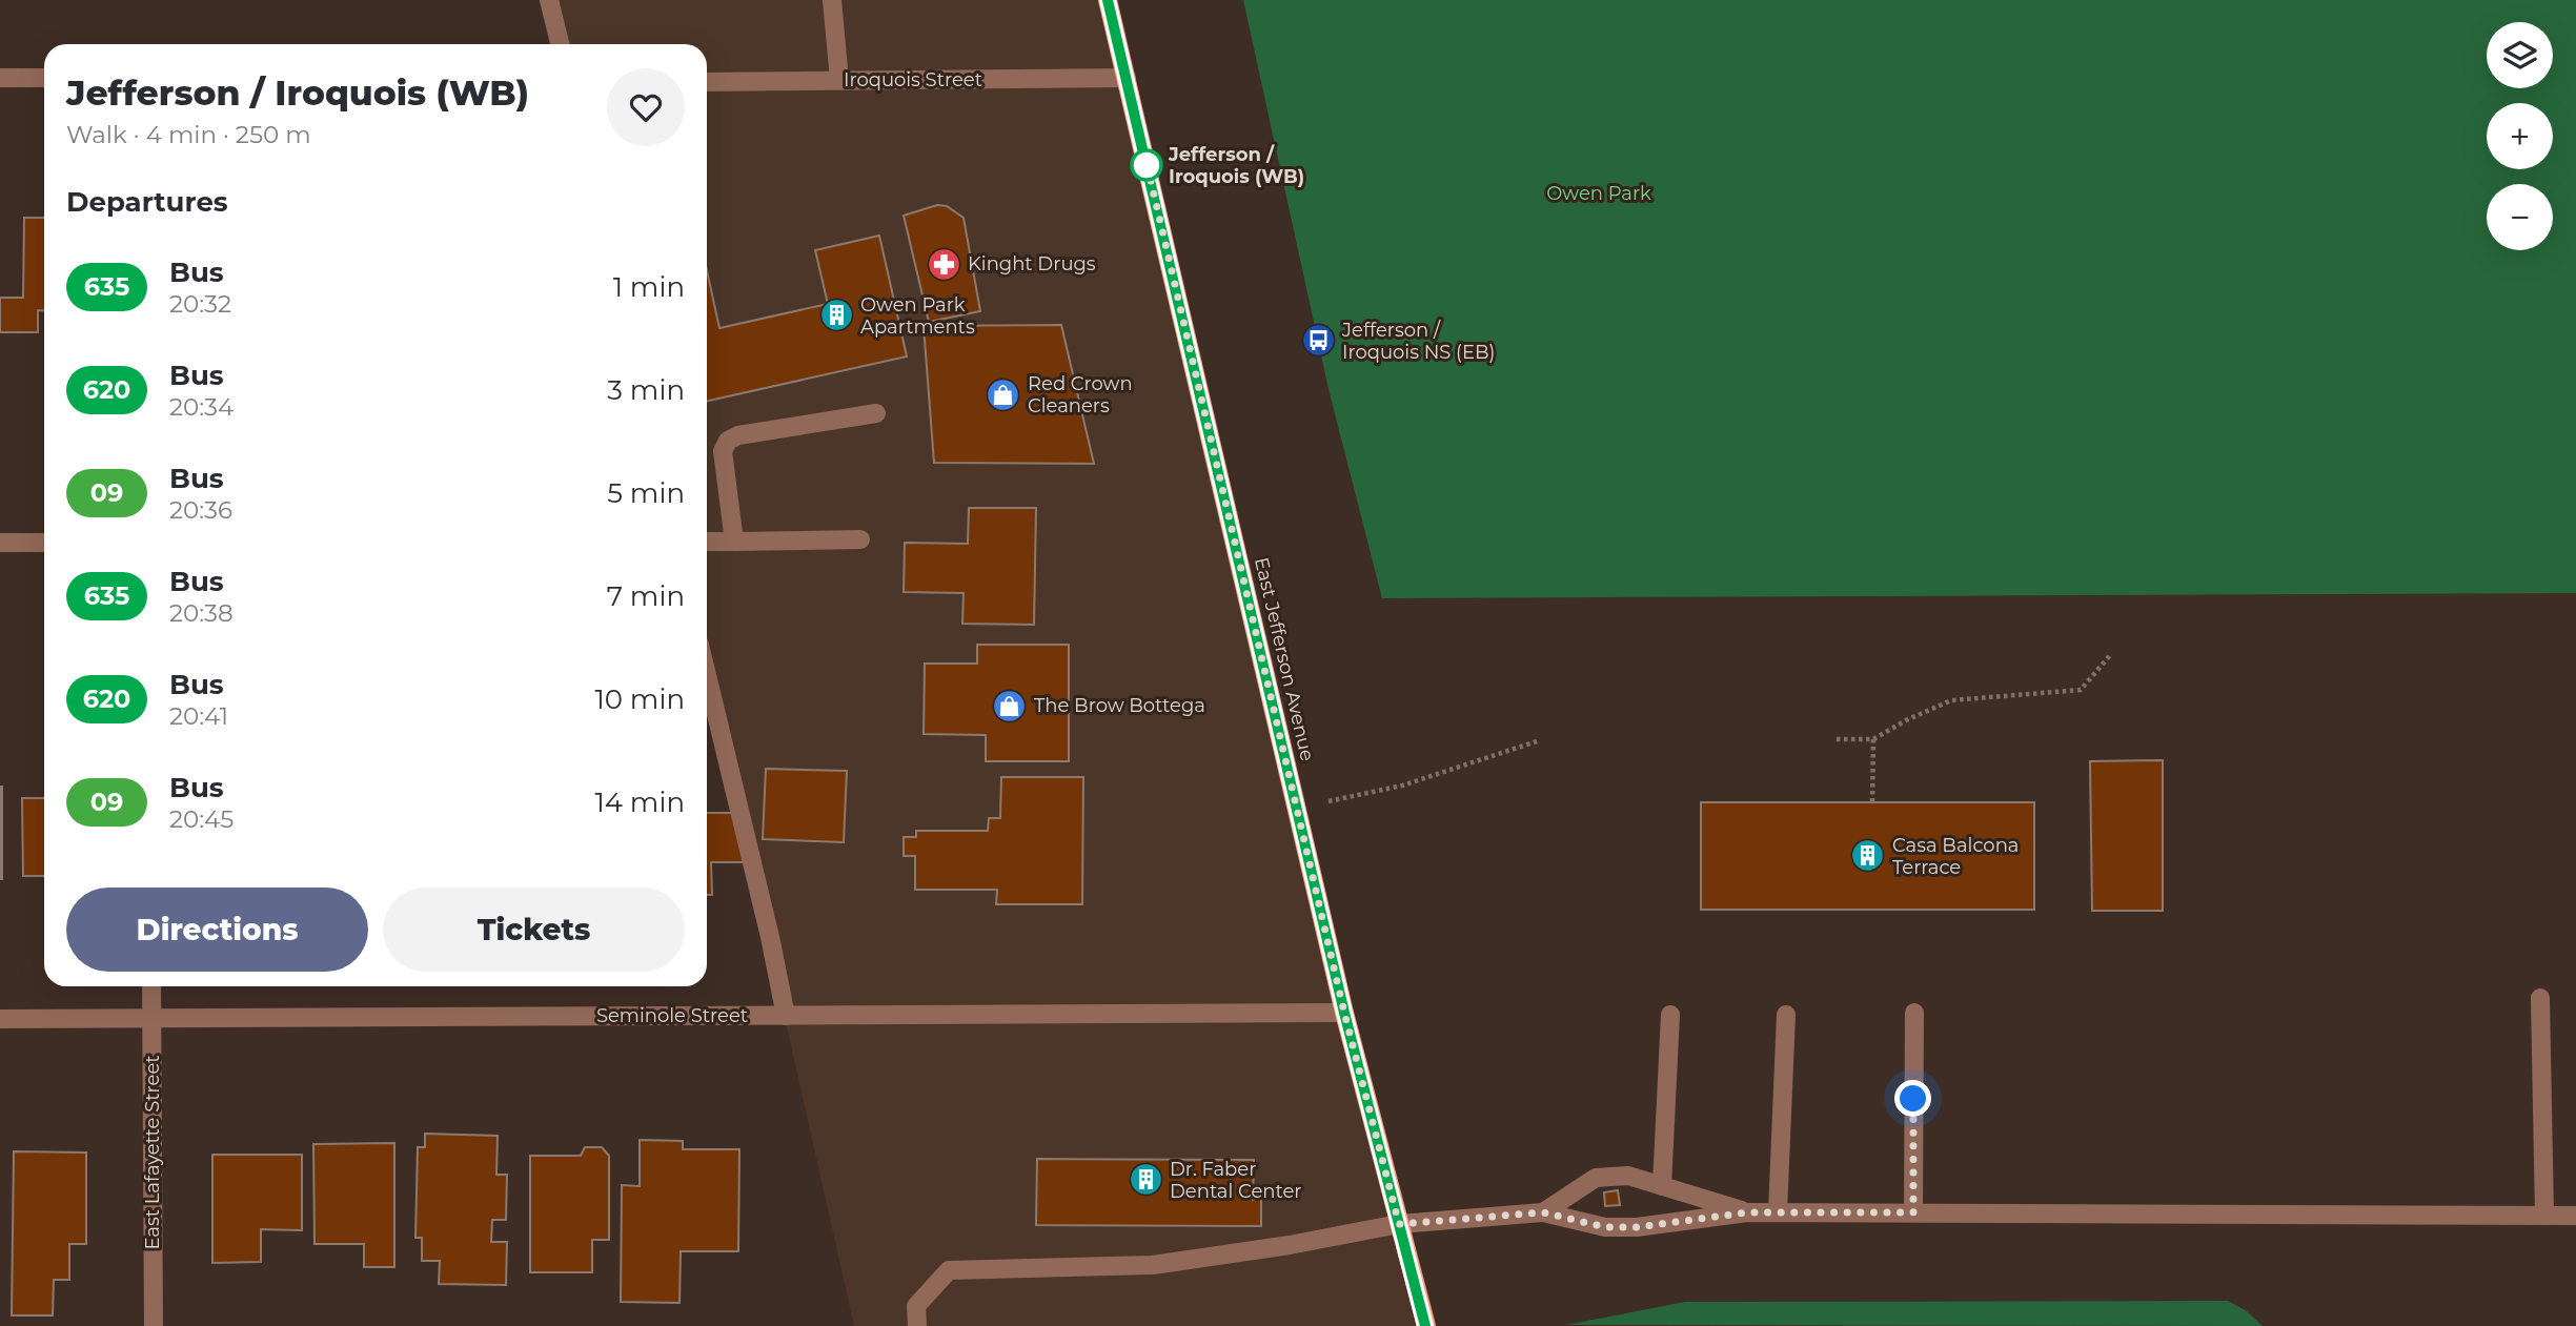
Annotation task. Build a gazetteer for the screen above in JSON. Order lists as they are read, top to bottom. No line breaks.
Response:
{"streets":{"main road":["East Jefferson Avenue"],"street":["Iroquois Street","Seminole Street","East Lafayette Street"]},"crossings":[["Iroquois Street","East Jefferson Avenue"],["East Jefferson Avenue","Seminole Street"],["Seminole Street","East Lafayette Street"]],"parks":["Owen Park"],"places":{"other":["Jefferson / Iroquois (WB)"],"pharmacy":["Kinght Drugs"],"building":["Owen Park Apartments","Casa Balcona Terrace","Dr. Faber Dental Center"],"bus stop":["Jefferson / Iroquois NS (EB)"],"shop":["Red Crown Cleaners","The Brow Bottega"]},"lines":["bus line 635"],"page":{"map_buttons":["+","−"],"heading":[["Jefferson / Iroquois (WB)","Walk · 4 min · 250 m"],"Departures"],"list":[{"mark":"635","name":"Bus","note":"20:32","value":"1 min"},{"mark":"620","name":"Bus","note":"20:34","value":"3 min"},{"mark":"09","name":"Bus","note":"20:36","value":"5 min"},{"mark":"635","name":"Bus","note":"20:38","value":"7 min"},{"mark":"620","name":"Bus","note":"20:41","value":"10 min"},{"mark":"09","name":"Bus","note":"20:45","value":"14 min"}],"buttons":["Directions","Tickets"]}}
